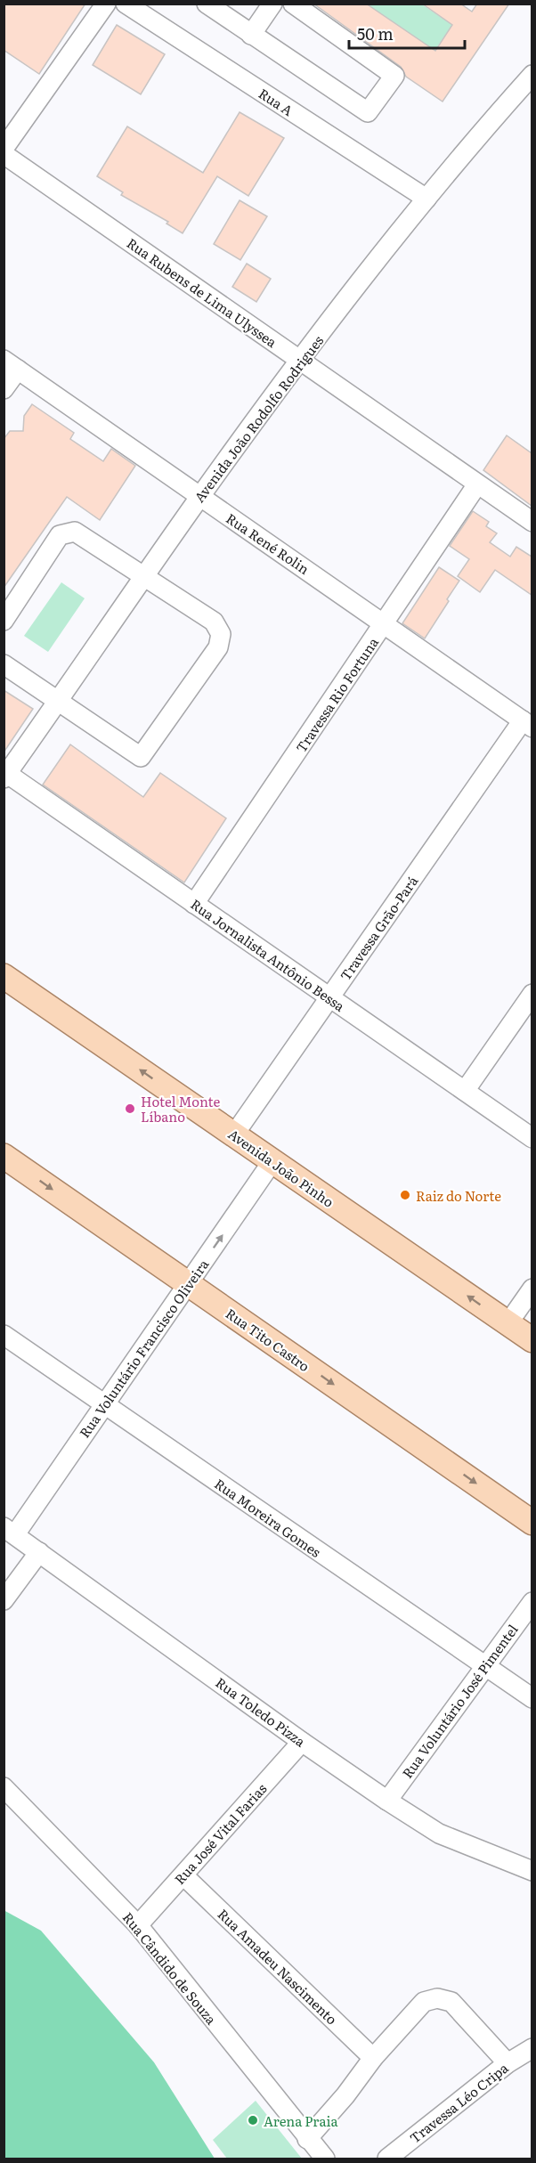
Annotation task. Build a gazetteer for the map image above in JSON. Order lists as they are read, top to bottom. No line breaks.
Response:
{"streets":{"main road":["Avenida João Pinho","Rua Tito Castro"],"street":["Rua A","Rua Rubens de Lima Ulyssea","Avenida João Rodolfo Rodrigues","Rua René Rolin","Travessa Rio Fortuna","Travessa Grão-Pará","Rua Jornalista Antônio Bessa","Rua Voluntário Francisco Oliveira","Rua Moreira Gomes","Rua Voluntário José Pimentel","Rua Toledo Pizza","Rua José Vital Farias","Rua Amadeu Nascimento","Rua Cândido de Souza","Travessa Léo Cripa"]},"crossings":[["Rua A","Avenida João Rodolfo Rodrigues"],["Rua Rubens de Lima Ulyssea","Avenida João Rodolfo Rodrigues"],["Rua Rubens de Lima Ulyssea","Travessa Rio Fortuna"],["Avenida João Rodolfo Rodrigues","Rua René Rolin"],["Avenida João Rodolfo Rodrigues","Rua Jornalista Antônio Bessa"],["Rua René Rolin","Travessa Rio Fortuna"],["Rua René Rolin","Travessa Grão-Pará"],["Travessa Rio Fortuna","Rua Jornalista Antônio Bessa"],["Travessa Grão-Pará","Rua Jornalista Antônio Bessa"],["Travessa Grão-Pará","Avenida João Pinho"],["Avenida João Pinho","Rua Voluntário Francisco Oliveira"],["Rua Tito Castro","Rua Voluntário Francisco Oliveira"],["Rua Voluntário Francisco Oliveira","Rua Moreira Gomes"],["Rua Voluntário Francisco Oliveira","Rua Toledo Pizza"],["Rua Moreira Gomes","Rua Voluntário José Pimentel"],["Rua Voluntário José Pimentel","Rua Toledo Pizza"],["Rua Toledo Pizza","Rua José Vital Farias"],["Rua José Vital Farias","Rua Amadeu Nascimento"],["Rua José Vital Farias","Rua Cândido de Souza"]],"one_way":["Avenida João Pinho","Rua Tito Castro"],"places":["Hotel Monte Líbano","Raiz do Norte","Arena Praia"],"scale_bar":"50 m"}
